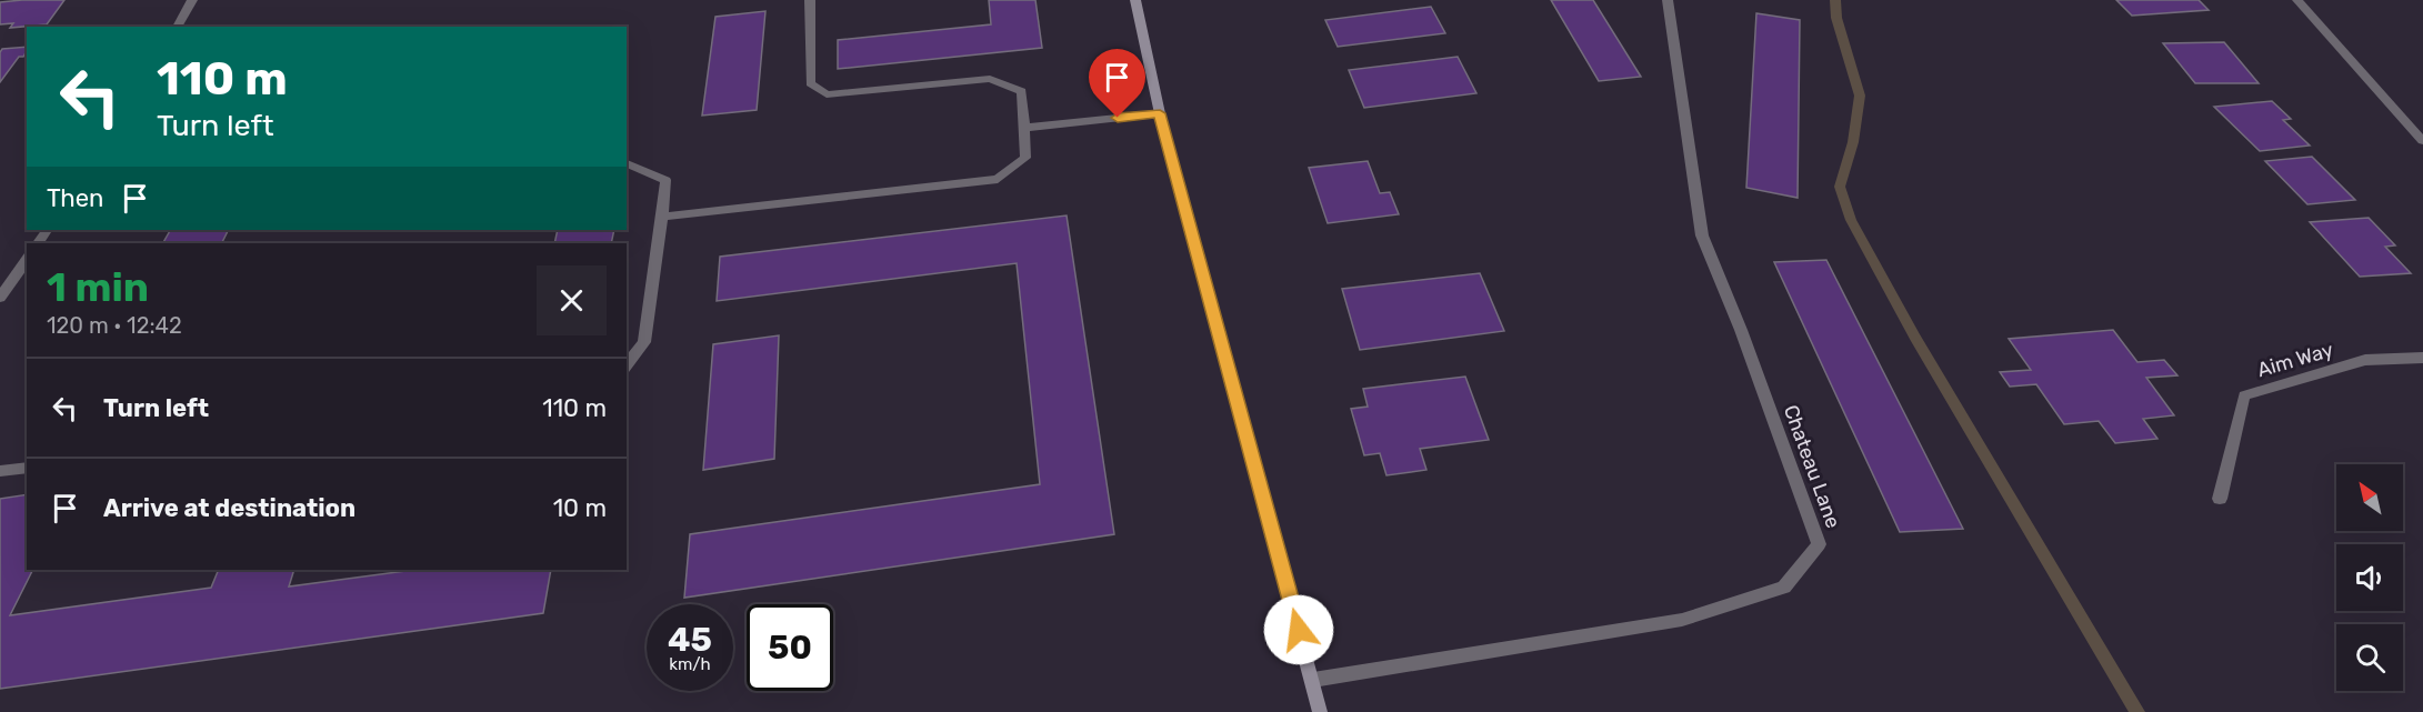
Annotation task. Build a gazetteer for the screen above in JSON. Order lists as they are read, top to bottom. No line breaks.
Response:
{"streets":{"street":["Aim Way","Chateau Lane"]},"north":"top left","page":{"turn":["110 m","Turn left"],"then":"Then","heading":["1 min","120 m · 12:42"],"list":[{"name":"Turn left","value":"110 m"},{"name":"Arrive at destination","value":"10 m"}],"speed":"45 km/h","limit":"50"}}
